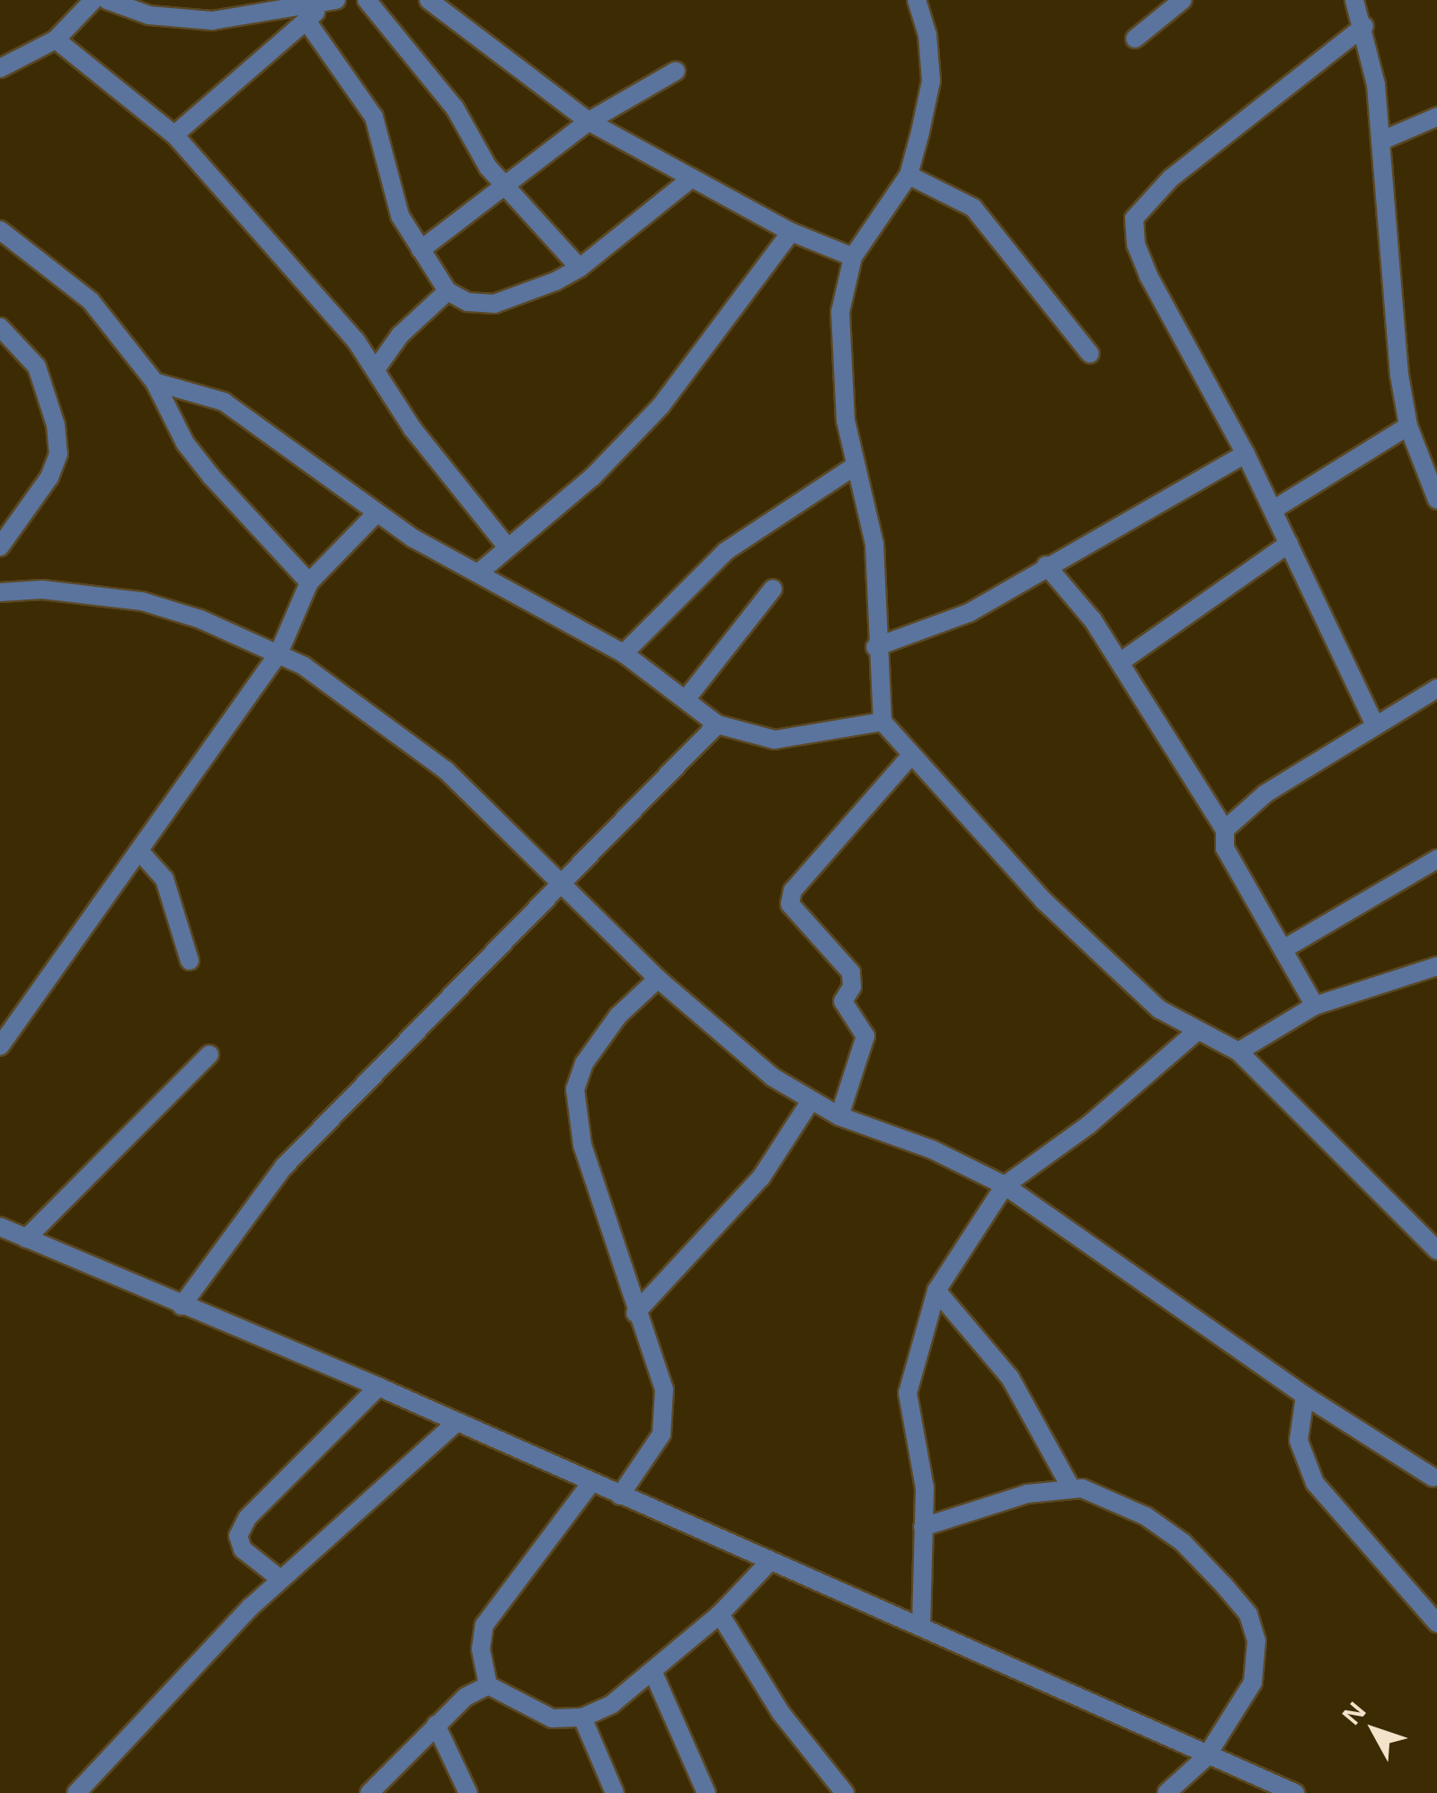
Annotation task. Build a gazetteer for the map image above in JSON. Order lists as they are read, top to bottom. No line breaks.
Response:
{"north":"top left"}
